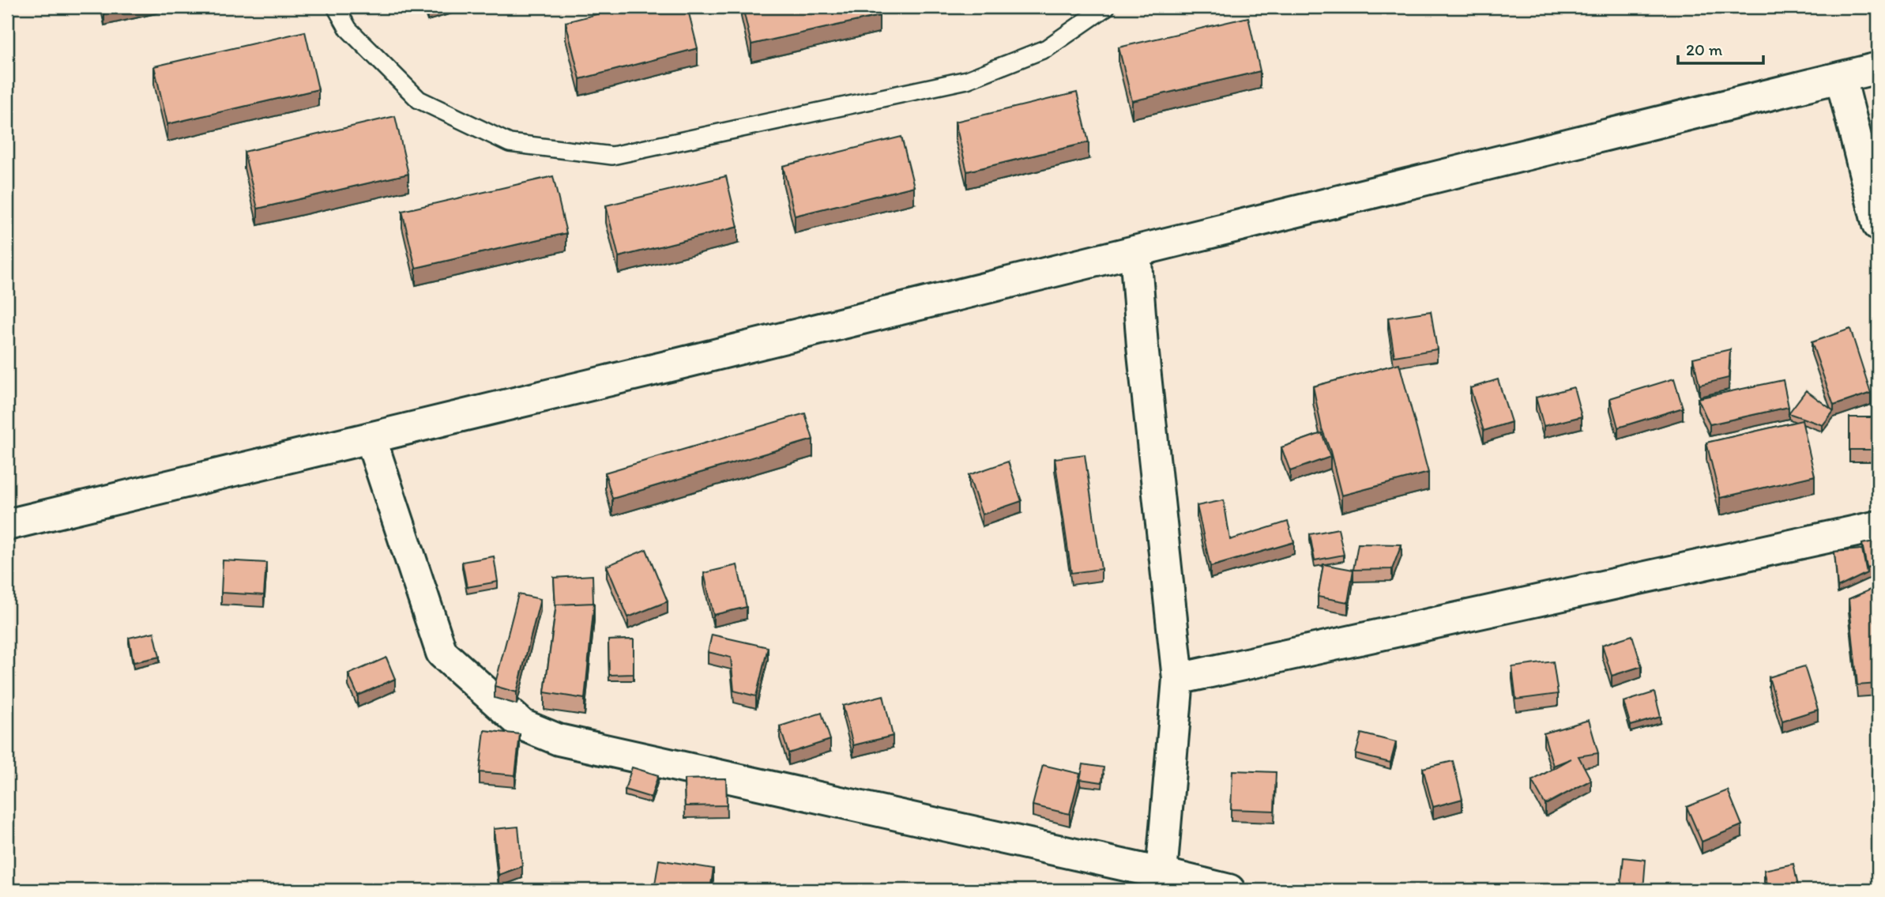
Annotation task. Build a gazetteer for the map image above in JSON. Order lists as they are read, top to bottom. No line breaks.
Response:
{"scale_bar":"20 m"}
